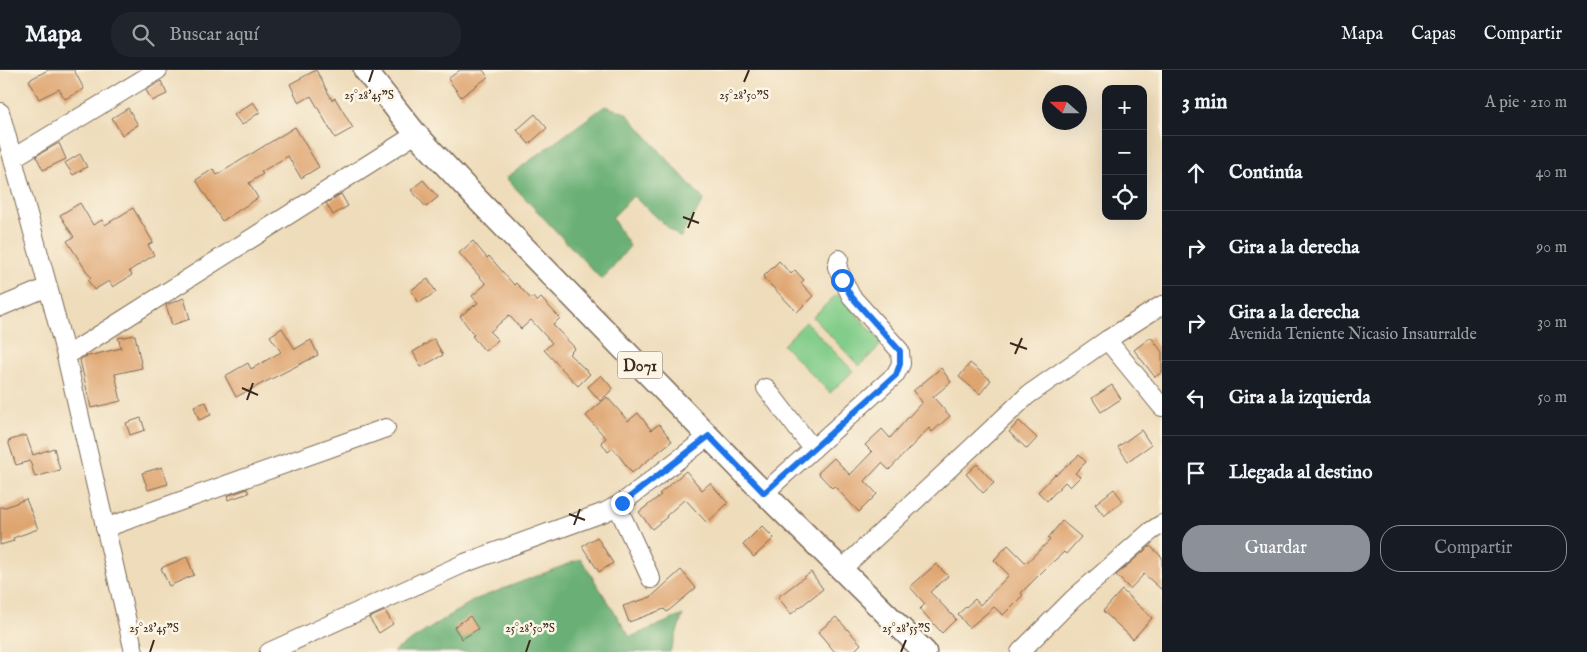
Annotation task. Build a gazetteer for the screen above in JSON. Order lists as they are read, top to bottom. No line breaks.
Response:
{"streets":{"main road":["D071"]},"north":"left","page":{"header":"Mapa","search":"Buscar aquí","nav":["Mapa","Capas","Compartir"],"heading":["3 min","A pie · 210 m"],"map_buttons":["+","−"],"list":[["Continúa","40 m"],["Gira a la derecha","90 m"],["Gira a la derecha","Avenida Teniente Nicasio Insaurralde","30 m"],["Gira a la izquierda","50 m"],"Llegada al destino"],"buttons":["Guardar","Compartir"]},"coordinates":["25°28'45\"S","25°28'50\"S","25°28'55\"S"]}
